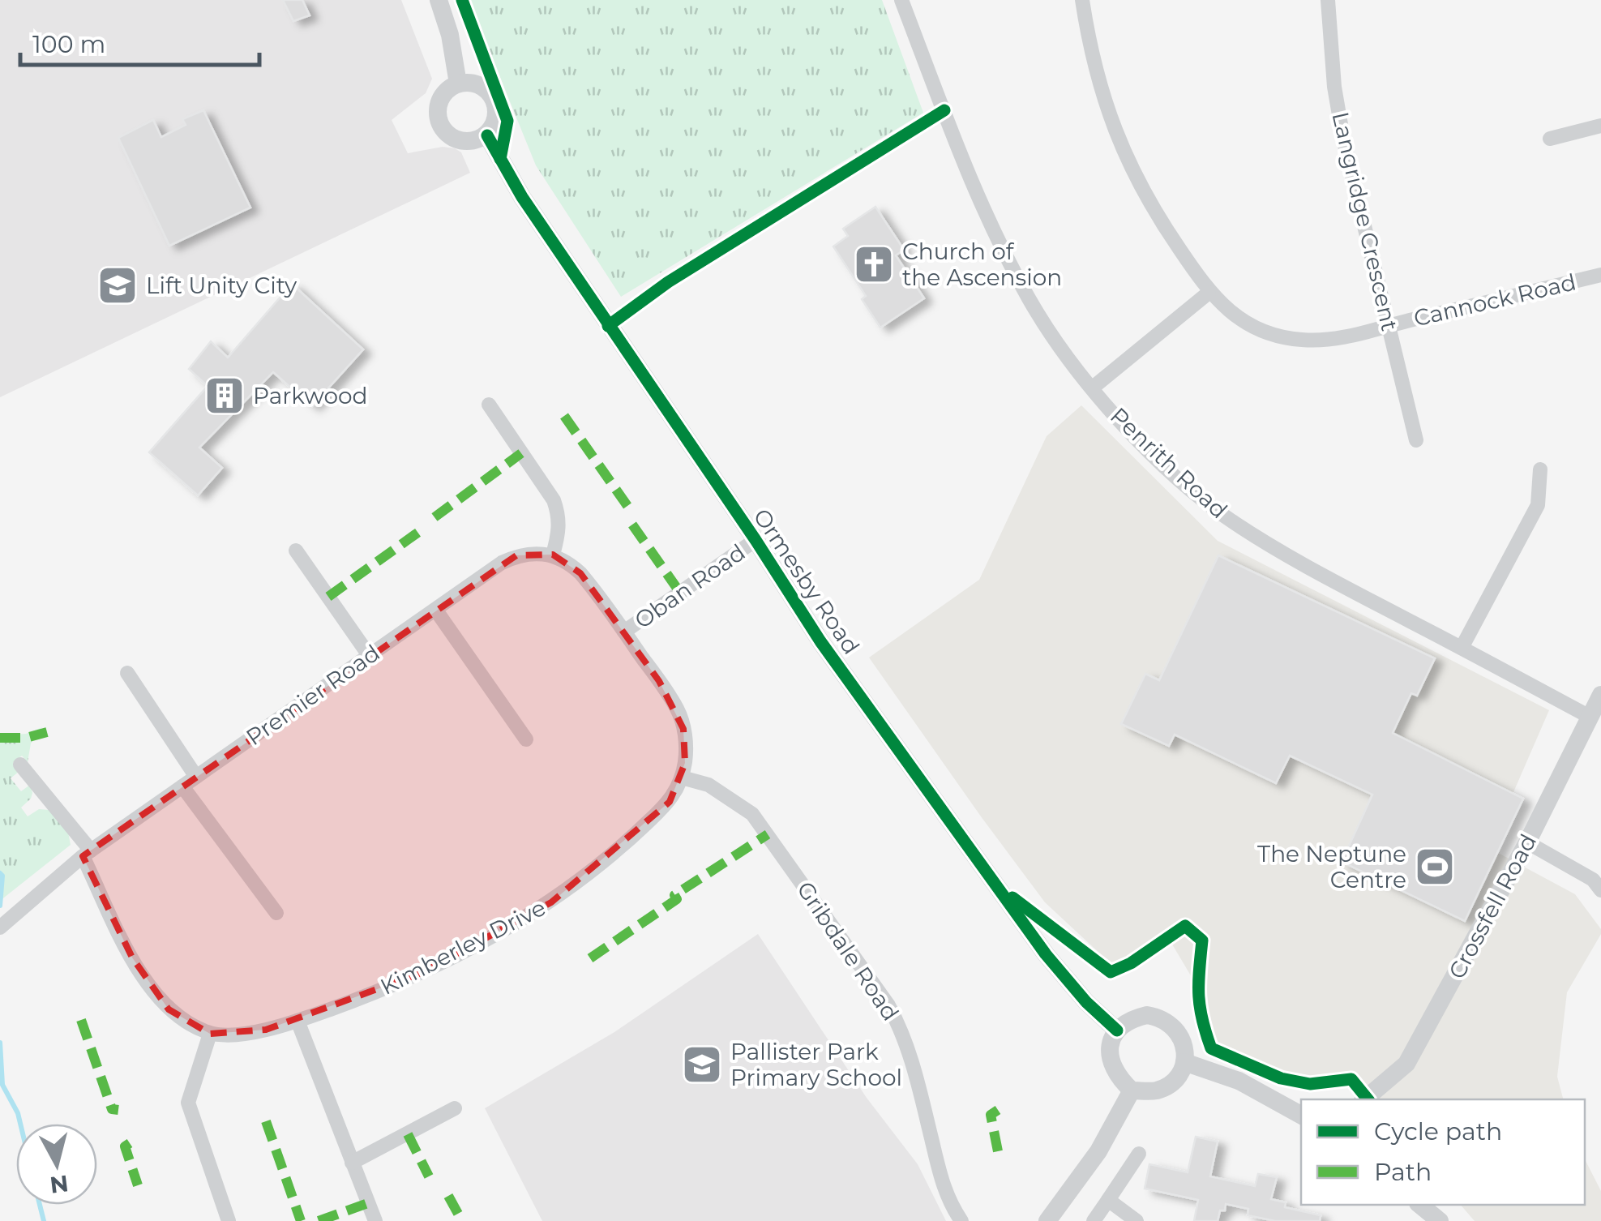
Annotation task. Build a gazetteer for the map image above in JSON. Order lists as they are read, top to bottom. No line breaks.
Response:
{"streets":{"street":["Langridge Crescent","Cannock Road","Penrith Road","Ormesby Road","Oban Road","Premier Road","Crossfell Road","Kimberley Drive","Gribdale Road"]},"crossings":[["Langridge Crescent","Cannock Road"],["Penrith Road","Crossfell Road"],["Ormesby Road","Oban Road"],["Oban Road","Kimberley Drive"],["Kimberley Drive","Gribdale Road"]],"places":{"church":["Church of the Ascension"],"school or university":["Lift Unity City","Pallister Park Primary School"],"building":["Parkwood"],"sports":["The Neptune Centre"]},"legend":["Cycle path","Path"],"scale_bar":"100 m","north":"bottom"}
